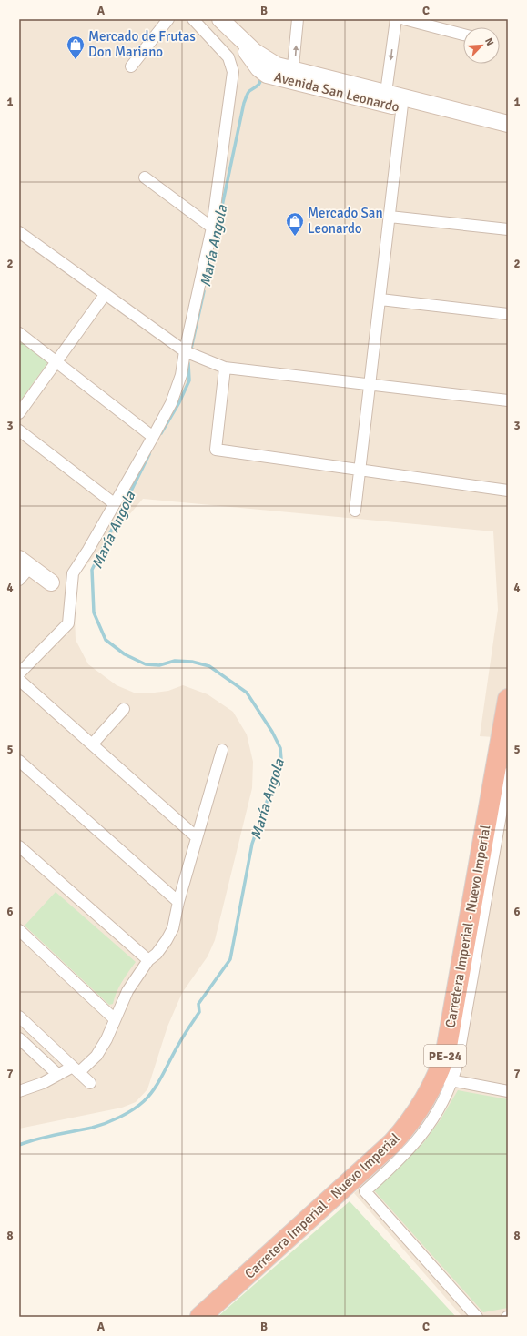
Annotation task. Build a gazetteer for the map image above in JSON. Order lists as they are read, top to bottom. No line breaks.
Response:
{"streets":{"highway":["Carretera Imperial - Nuevo Imperial","PE-24"],"street":["Avenida San Leonardo"]},"water":["María Angola"],"places":{"shop":["Mercado de Frutas Don Mariano","Mercado San Leonardo"]},"north":"top right","grid":{"columns":["A","B","C"],"rows":["1","2","3","4","5","6","7","8"]}}
